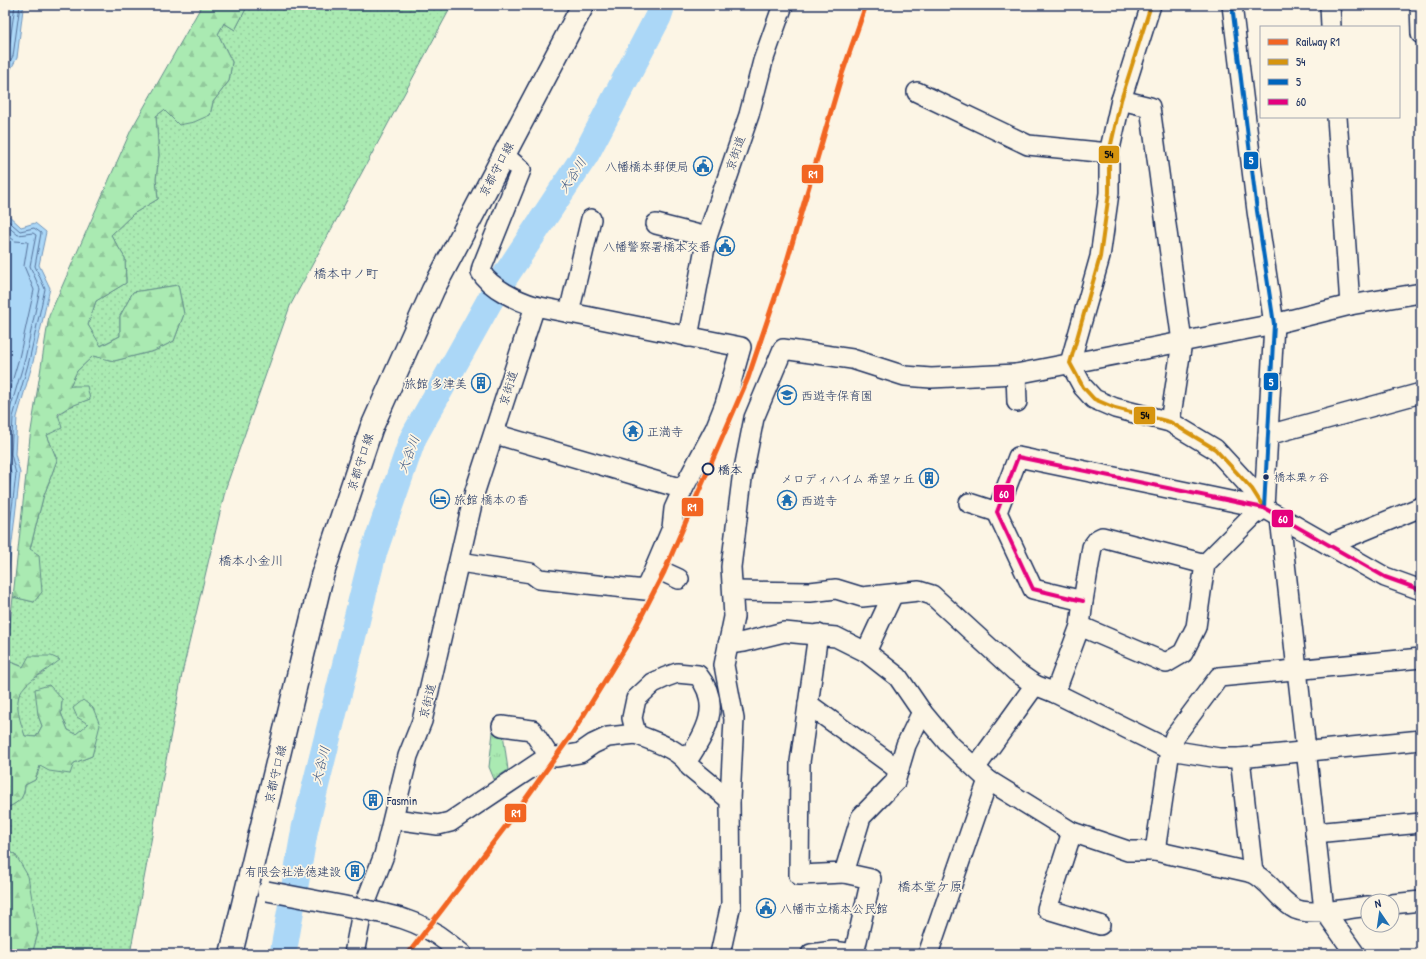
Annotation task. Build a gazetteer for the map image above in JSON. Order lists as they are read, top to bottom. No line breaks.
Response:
{"streets":{"main road":["京都守口線"],"street":["京街道"]},"districts":["橋本中ノ町","橋本小金川","橋本堂ケ原"],"water":["大谷川"],"places":{"public building":["八幡橋本郵便局","八幡警察署橋本交番","八幡市立橋本公民館"],"building":["旅館 多津美","メロディハイム 希望ヶ丘","Fasmin","有限会社浩徳建設"],"school or university":["西遊寺保育園"],"temple":["正満寺","西遊寺"],"other":["橋本","橋本栗ヶ谷"],"hotel":["旅館 橋本の香"]},"lines":["rail line R1","transit line 54","transit line 5","transit line 60"],"legend":["Railway R1","54","5","60"],"north":"top"}
